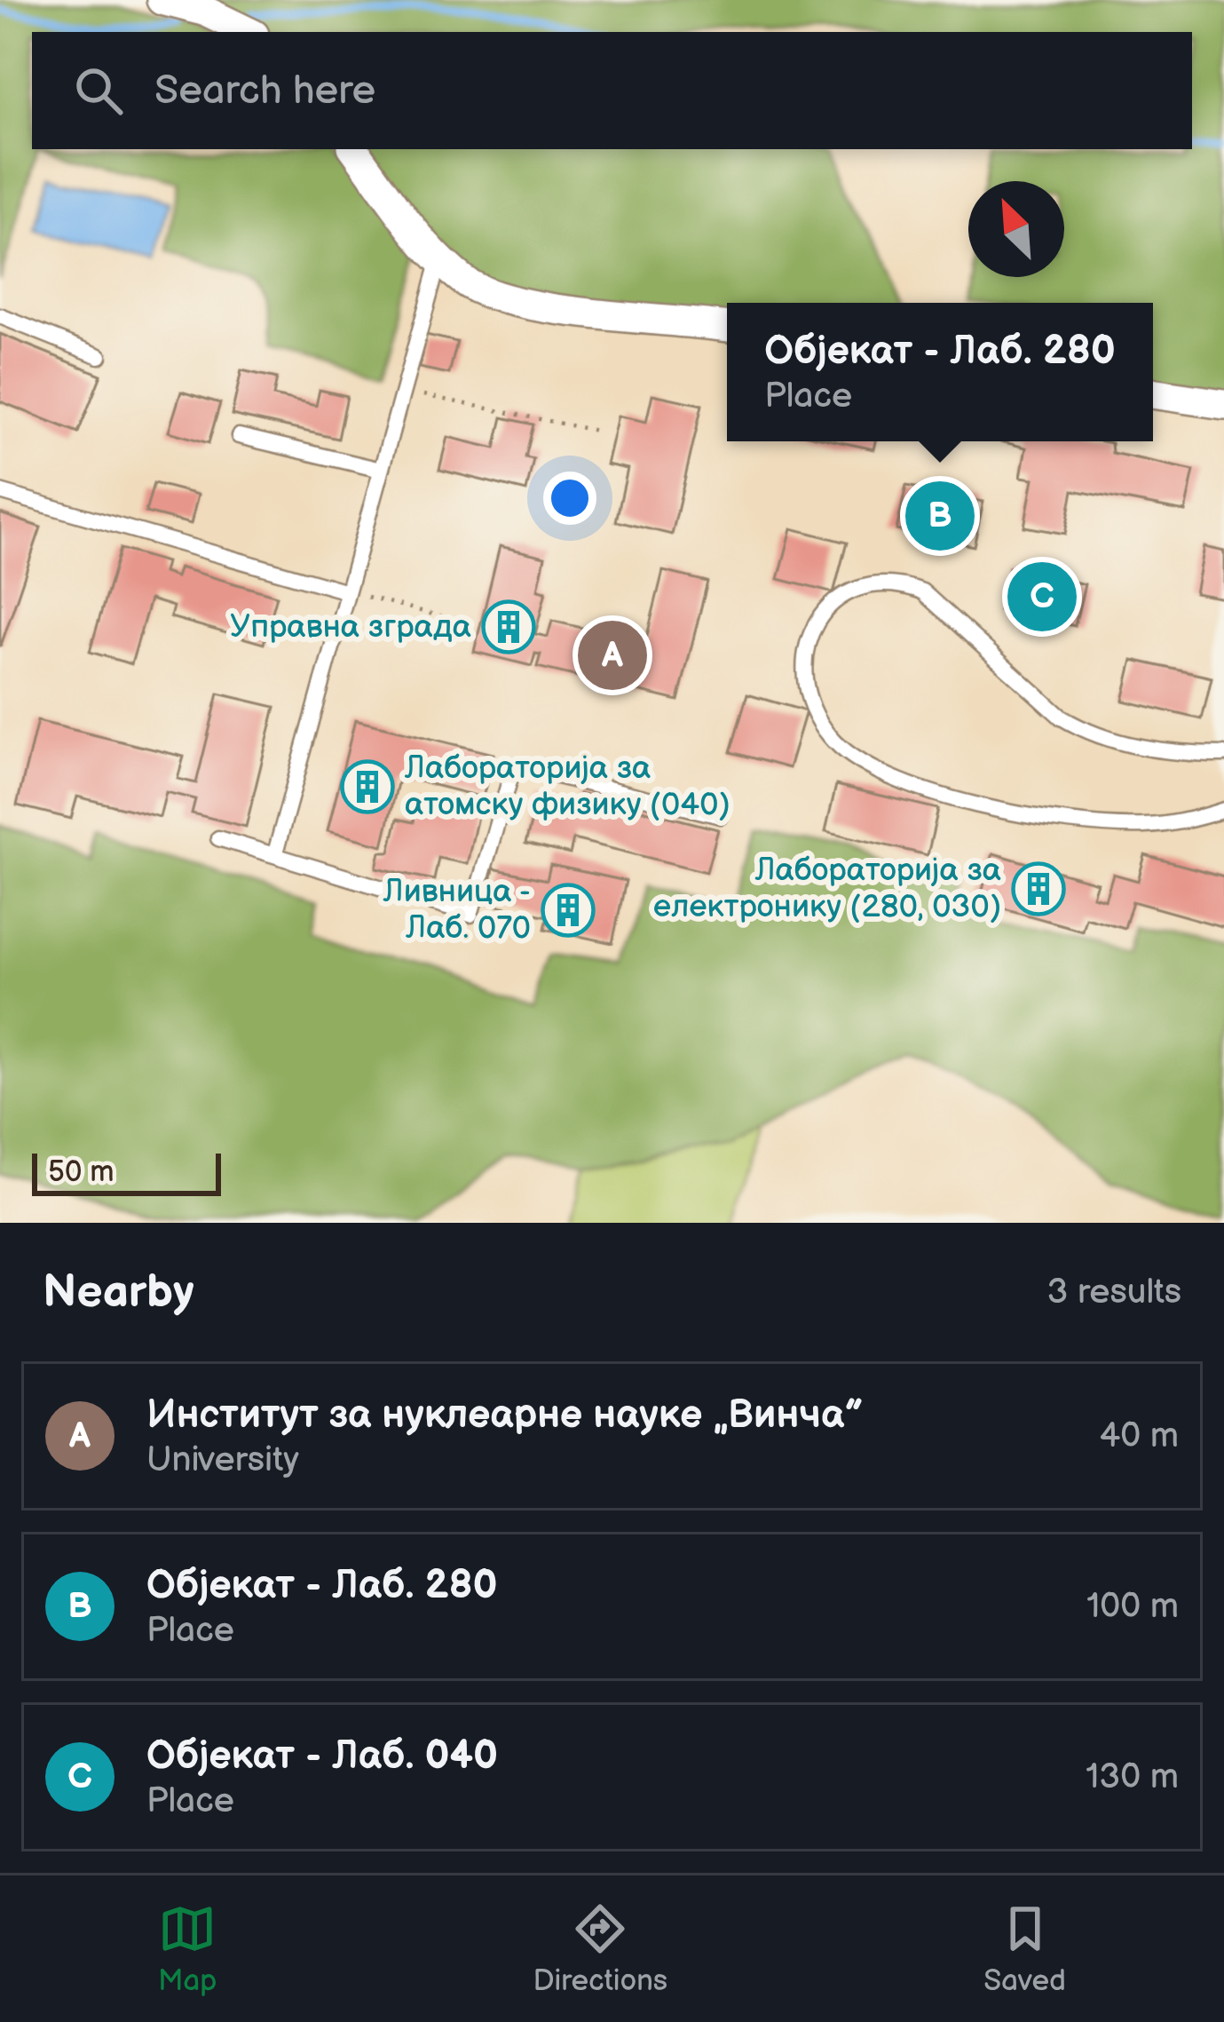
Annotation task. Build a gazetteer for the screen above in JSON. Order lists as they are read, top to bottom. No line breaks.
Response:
{"places":{"building":["Управна зграда","Лабораторија за атомску физику (040)","Лабораторија за електронику (280, 030)","Ливница - Лаб. 070"]},"scale_bar":"50 m","north":"top left","page":{"search":"Search here","popup":["Објекат - Лаб. 280","Place"],"pins":["B","C","A"],"scale":"50 m","heading":["Nearby","3 results"],"list":[{"mark":"A","name":"Институт за нуклеарне науке „Винча”","note":"University","value":"40 m"},{"mark":"B","name":"Објекат - Лаб. 280","note":"Place","value":"100 m"},{"mark":"C","name":"Објекат - Лаб. 040","note":"Place","value":"130 m"}],"nav":["Map","Directions","Saved"]}}
